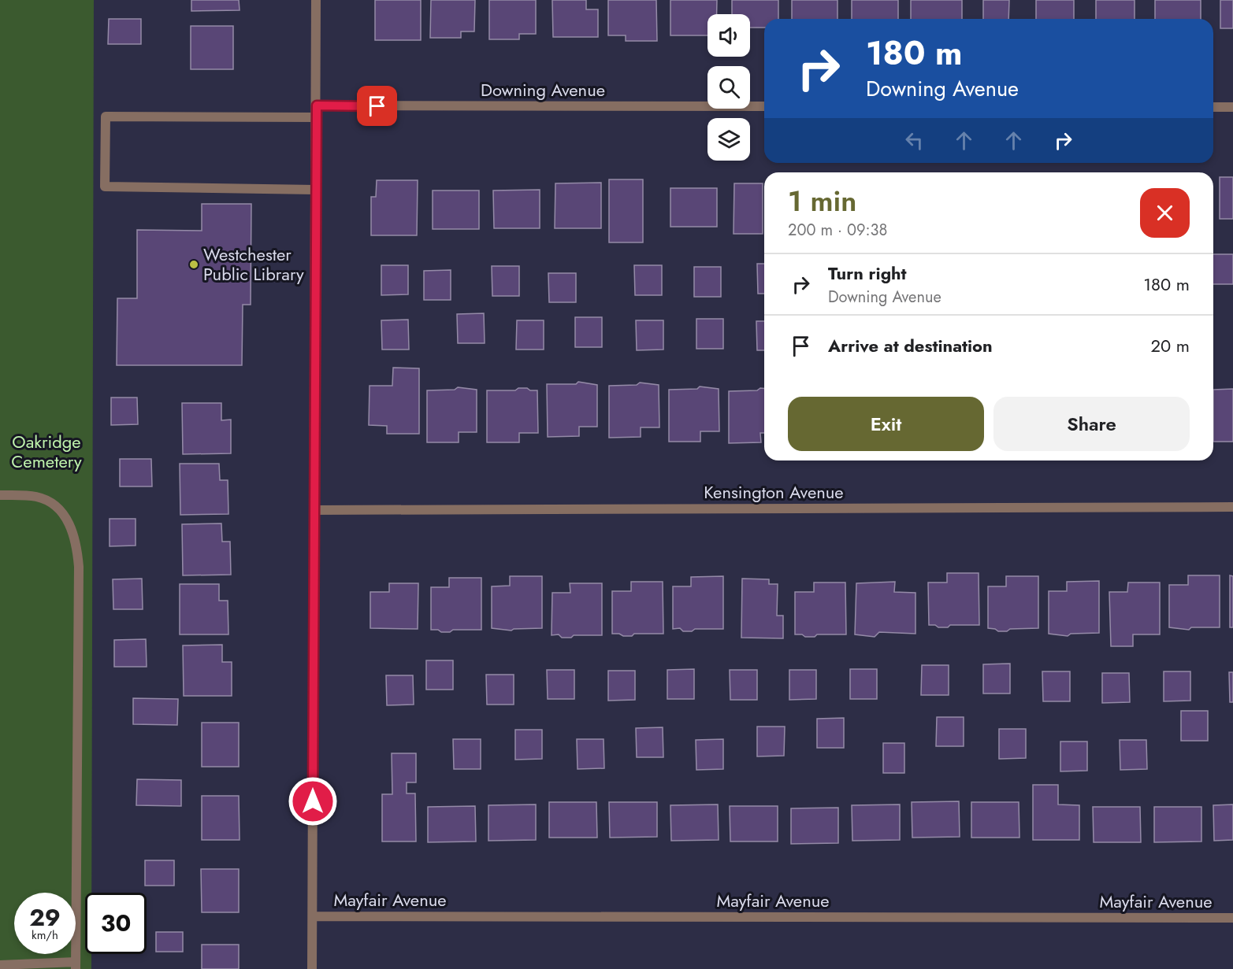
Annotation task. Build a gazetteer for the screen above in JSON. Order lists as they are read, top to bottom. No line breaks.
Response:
{"streets":{"street":["Downing Avenue","Kensington Avenue","Mayfair Avenue"]},"parks":["Oakridge Cemetery"],"places":["Westchester Public Library"],"page":{"turn":["180 m","Downing Avenue"],"heading":["1 min","200 m · 09:38"],"list":[{"name":"Turn right","note":"Downing Avenue","value":"180 m"},{"name":"Arrive at destination","value":"20 m"}],"buttons":["Exit","Share"],"speed":"29 km/h","limit":"30"}}
